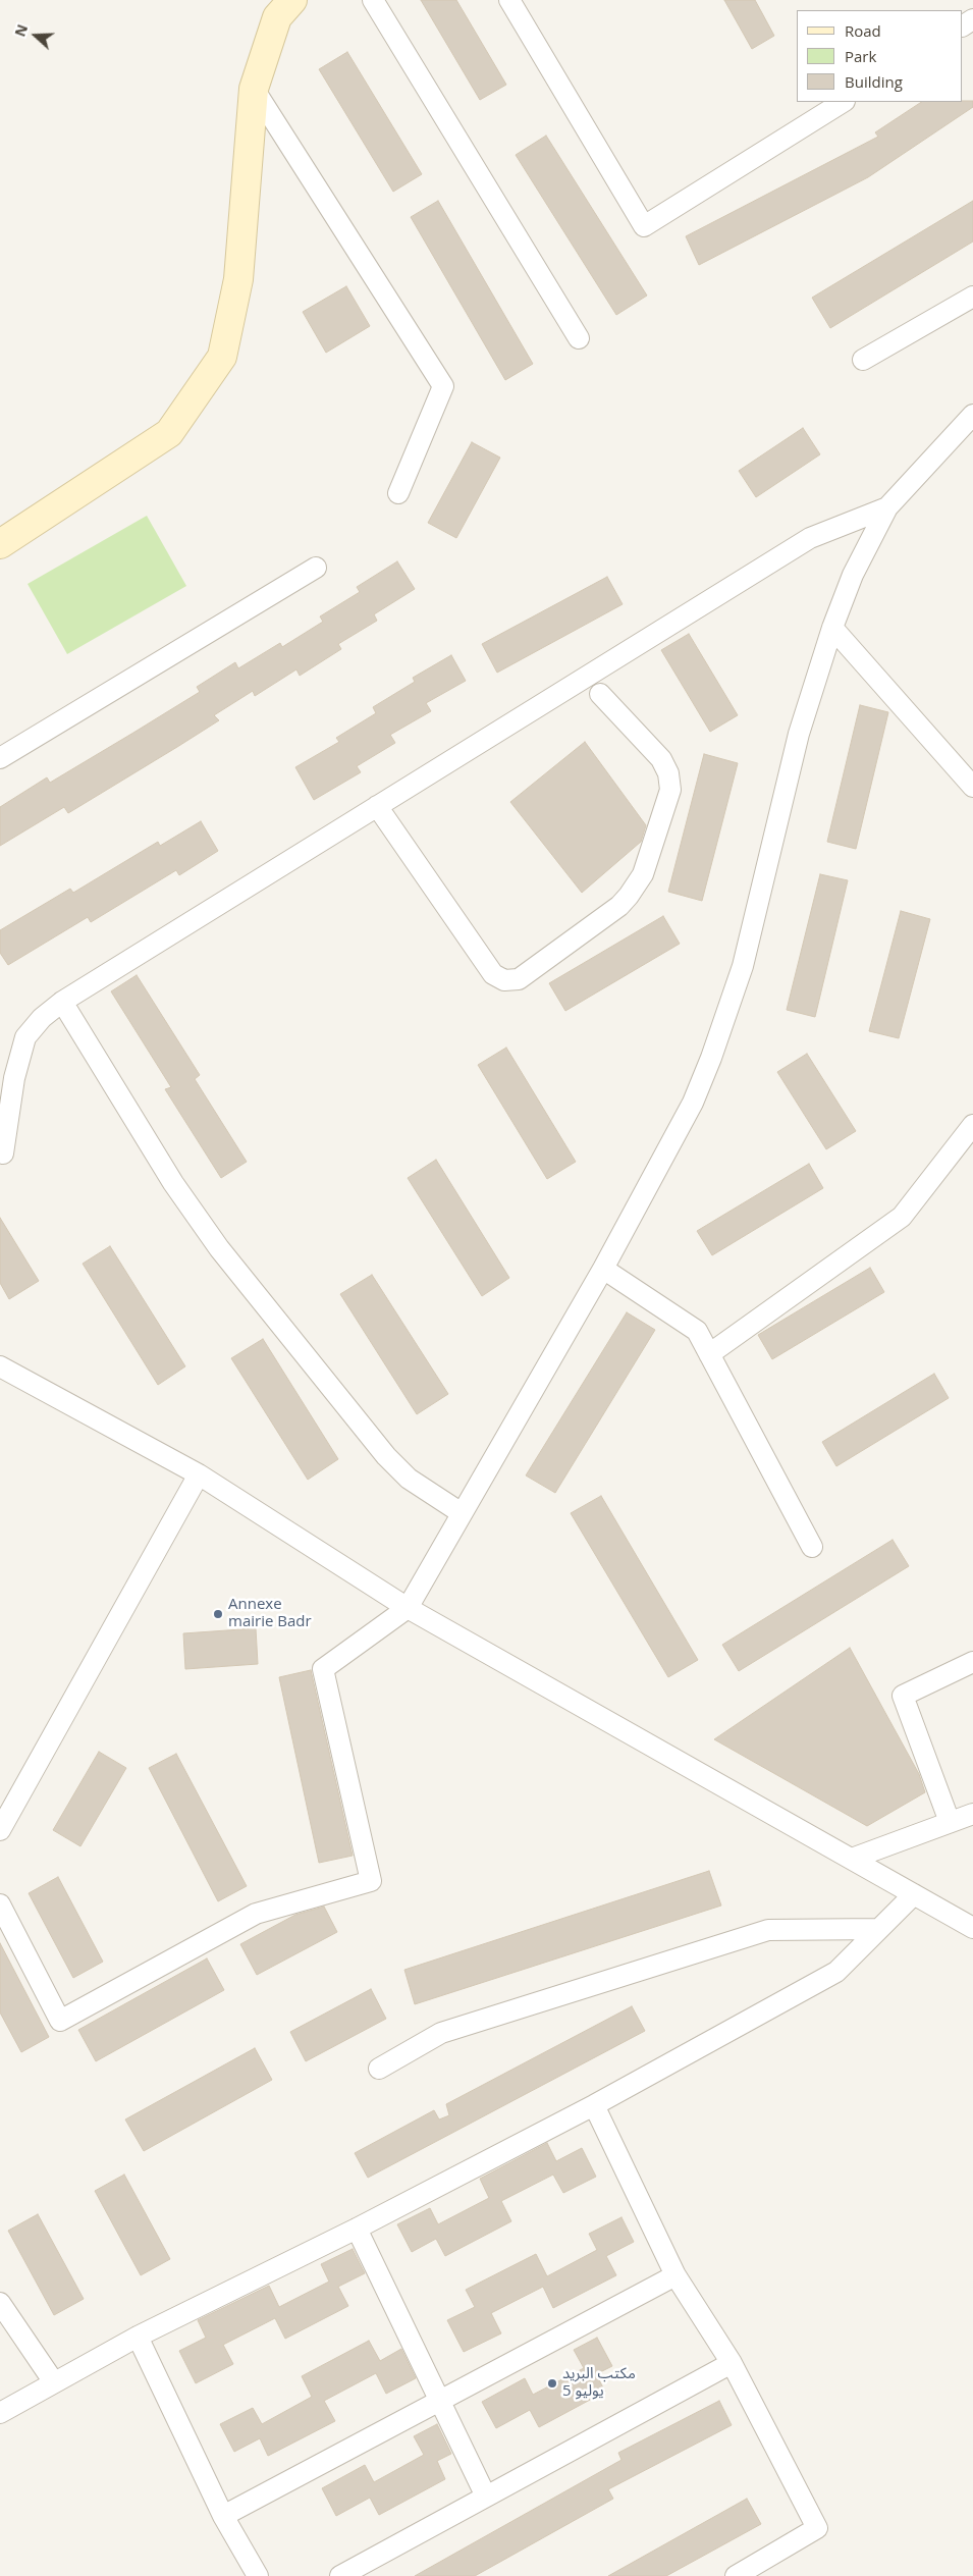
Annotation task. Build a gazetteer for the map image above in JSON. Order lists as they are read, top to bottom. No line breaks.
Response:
{"places":["Annexe mairie Badr","مكتب البريد 5 يوليو"],"legend":["Road","Park","Building"],"north":"left"}
